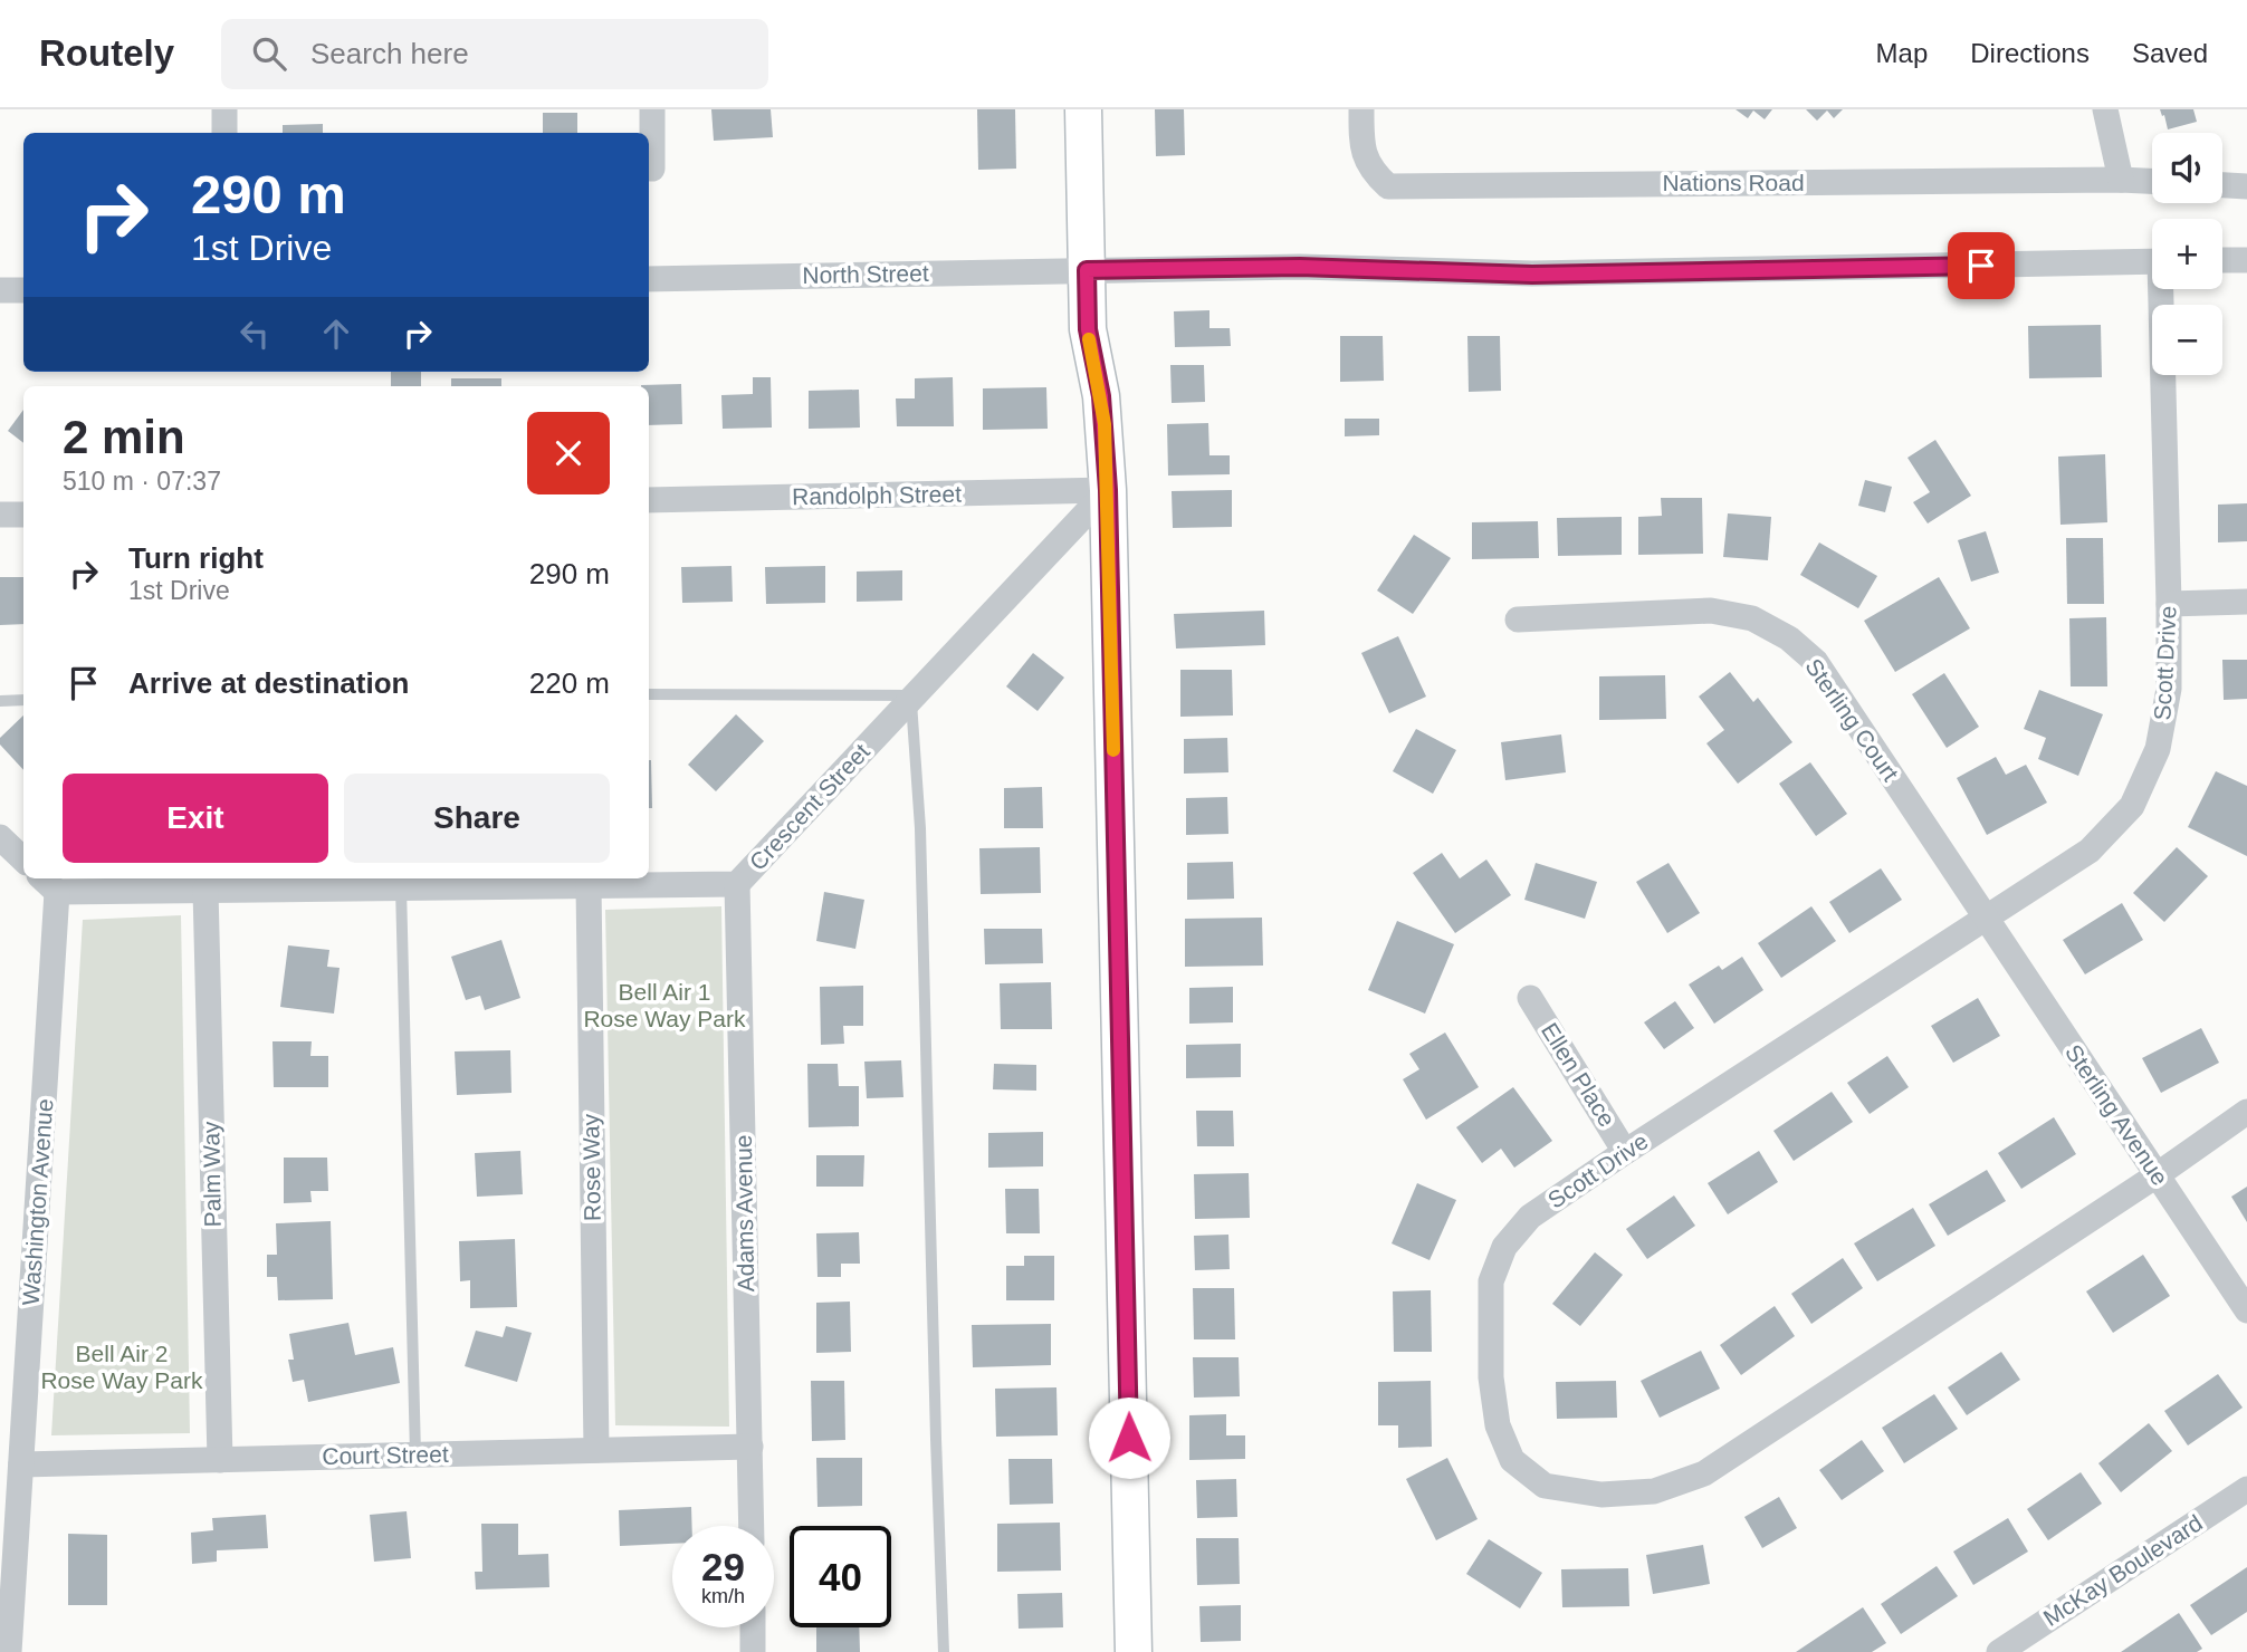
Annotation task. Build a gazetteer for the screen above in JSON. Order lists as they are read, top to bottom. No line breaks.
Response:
{"streets":{"street":["Nations Road","North Street","Randolph Street","Scott Drive","Sterling Court","Crescent Street","Ellen Place","Sterling Avenue","Rose Way","Palm Way","Washington Avenue","Adams Avenue","Court Street","McKay Boulevard"]},"crossings":[["Randolph Street","Crescent Street"],["Scott Drive","Sterling Court"],["Scott Drive","Ellen Place"],["Scott Drive","Sterling Avenue"],["Sterling Court","Sterling Avenue"],["Crescent Street","Rose Way"],["Crescent Street","Palm Way"],["Crescent Street","Washington Avenue"],["Crescent Street","Adams Avenue"],["Rose Way","Court Street"],["Palm Way","Court Street"],["Washington Avenue","Court Street"],["Adams Avenue","Court Street"]],"parks":["Bell Air 1 Rose Way Park","Bell Air 2 Rose Way Park"],"page":{"header":"Routely","search":"Search here","nav":["Map","Directions","Saved"],"map_buttons":["+","−"],"turn":["290 m","1st Drive"],"heading":["2 min","510 m · 07:37"],"list":[{"name":"Turn right","note":"1st Drive","value":"290 m"},{"name":"Arrive at destination","value":"220 m"}],"buttons":["Exit","Share"],"speed":"29 km/h","limit":"40"}}
